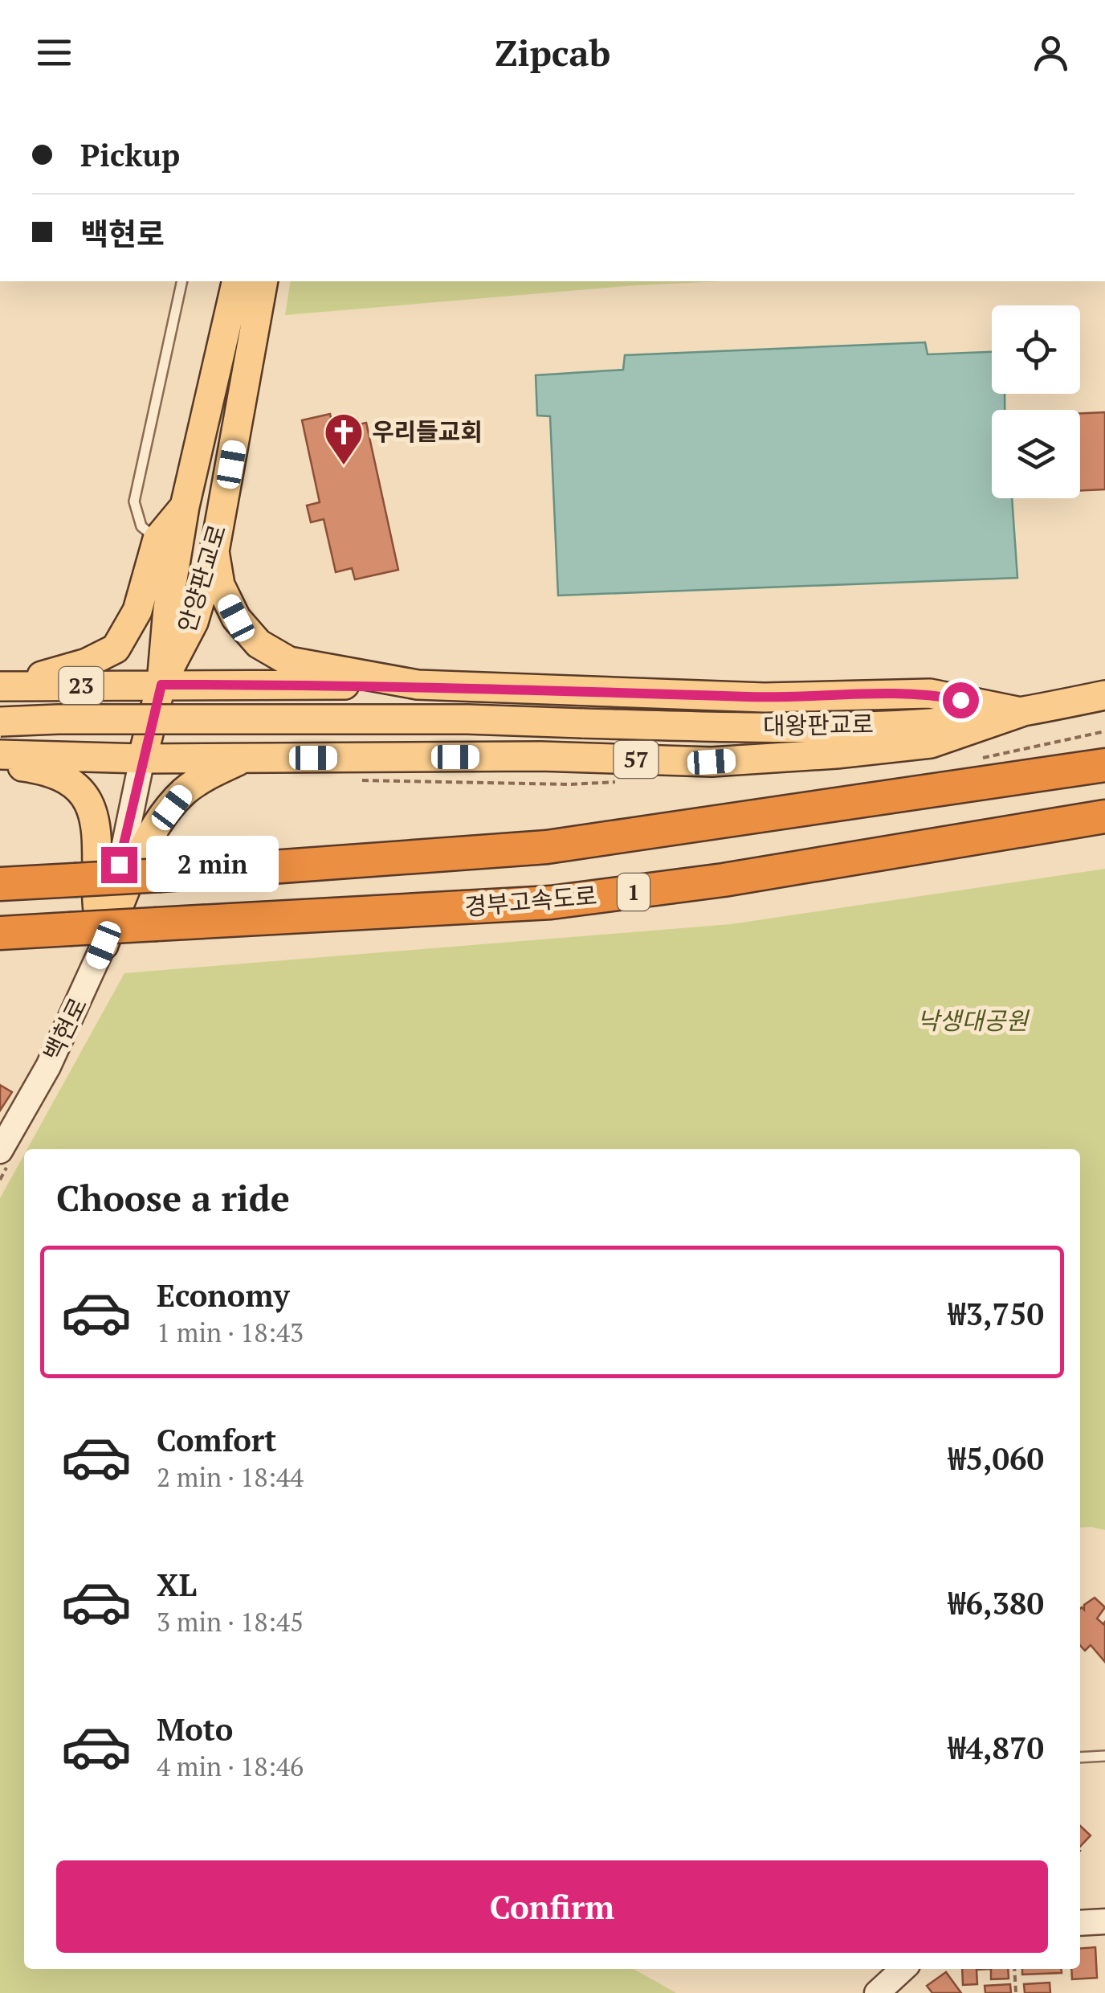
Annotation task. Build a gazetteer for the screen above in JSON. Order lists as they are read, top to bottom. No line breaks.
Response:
{"streets":{"highway":["1","경부고속도로"],"main road":["안양판교로","23","대왕판교로","57","백현로"]},"crossings":[["안양판교로","23"],["안양판교로","57"],["안양판교로","백현로"],["대왕판교로","57"],["57","백현로"]],"parks":["낙생대공원"],"places":{"church":["우리들교회"]},"page":{"header":"Zipcab","banner":["Pickup","백현로"],"bubble":"2 min","heading":"Choose a ride","list":[{"name":"Economy","note":"1 min · 18:43","value":"₩3,750"},{"name":"Comfort","note":"2 min · 18:44","value":"₩5,060"},{"name":"XL","note":"3 min · 18:45","value":"₩6,380"},{"name":"Moto","note":"4 min · 18:46","value":"₩4,870"}],"buttons":"Confirm"}}
